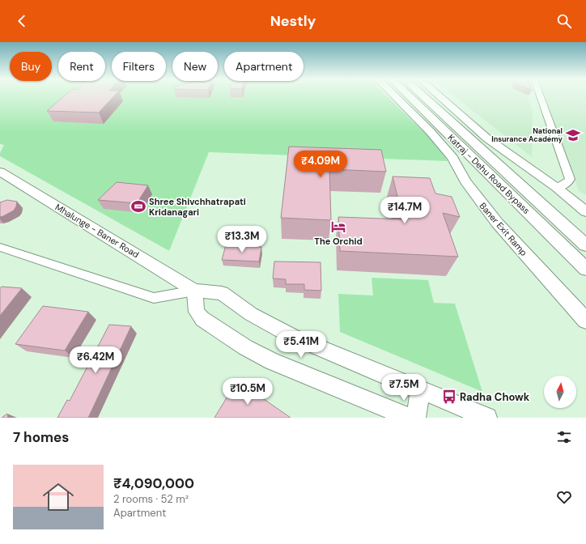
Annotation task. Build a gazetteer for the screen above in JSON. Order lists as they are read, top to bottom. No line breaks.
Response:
{"streets":{"highway":["Katraj - Dehu Road Bypass"],"main road":["Baner Exit Ramp","Mhalunge - Baner Road"]},"crossings":[["Katraj - Dehu Road Bypass","Baner Exit Ramp"]],"places":{"school or university":["National Insurance Academy"],"sports":["Shree Shivchhatrapati Kridanagari"],"hotel":["The Orchid"],"bus stop":["Radha Chowk"]},"north":"top","page":{"header":"Nestly","chip":["Buy","Rent","Filters","New","Apartment"],"price":["₹4.09M","₹14.7M","₹13.3M","₹5.41M","₹6.42M","₹7.5M","₹10.5M"],"heading":"7 homes","list":[{"name":"₹4,090,000","note":"2 rooms · 52 m² · Apartment"}]}}
